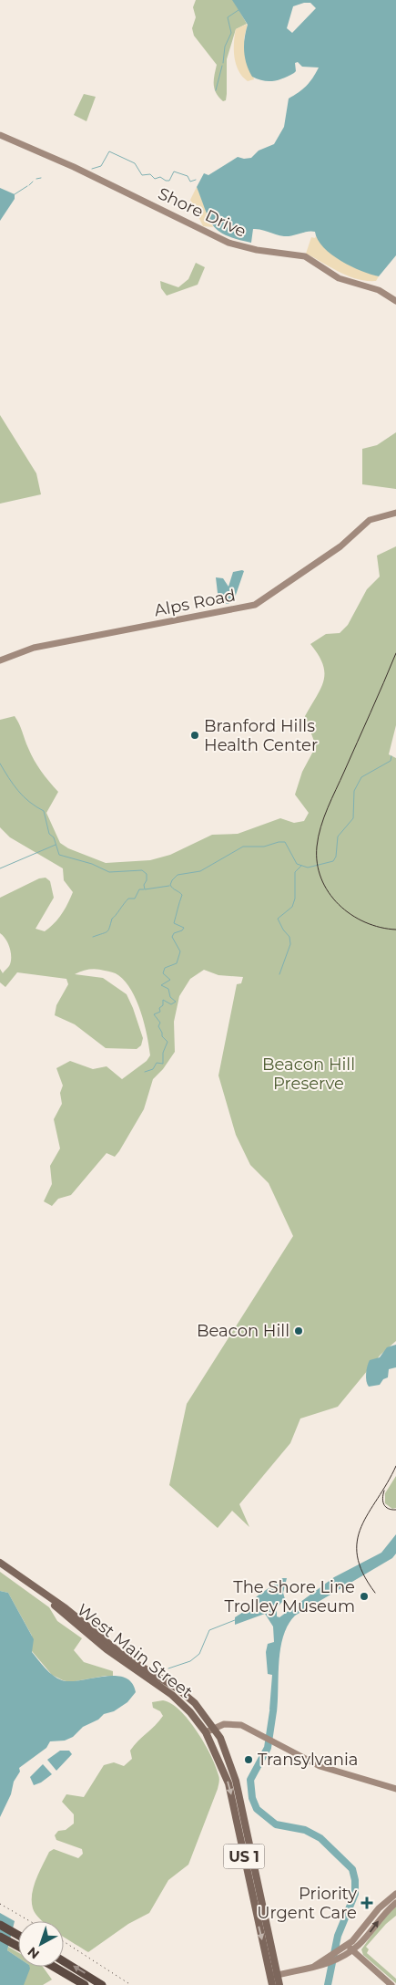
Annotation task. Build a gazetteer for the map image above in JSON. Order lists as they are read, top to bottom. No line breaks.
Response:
{"streets":{"main road":["Shore Drive","Alps Road","West Main Street","US 1"]},"crossings":[["West Main Street","US 1"]],"parks":["Beacon Hill Preserve"],"places":{"other":["Branford Hills Health Center","Beacon Hill","The Shore Line Trolley Museum","Transylvania"],"health":["Priority Urgent Care"]},"north":"bottom left"}
